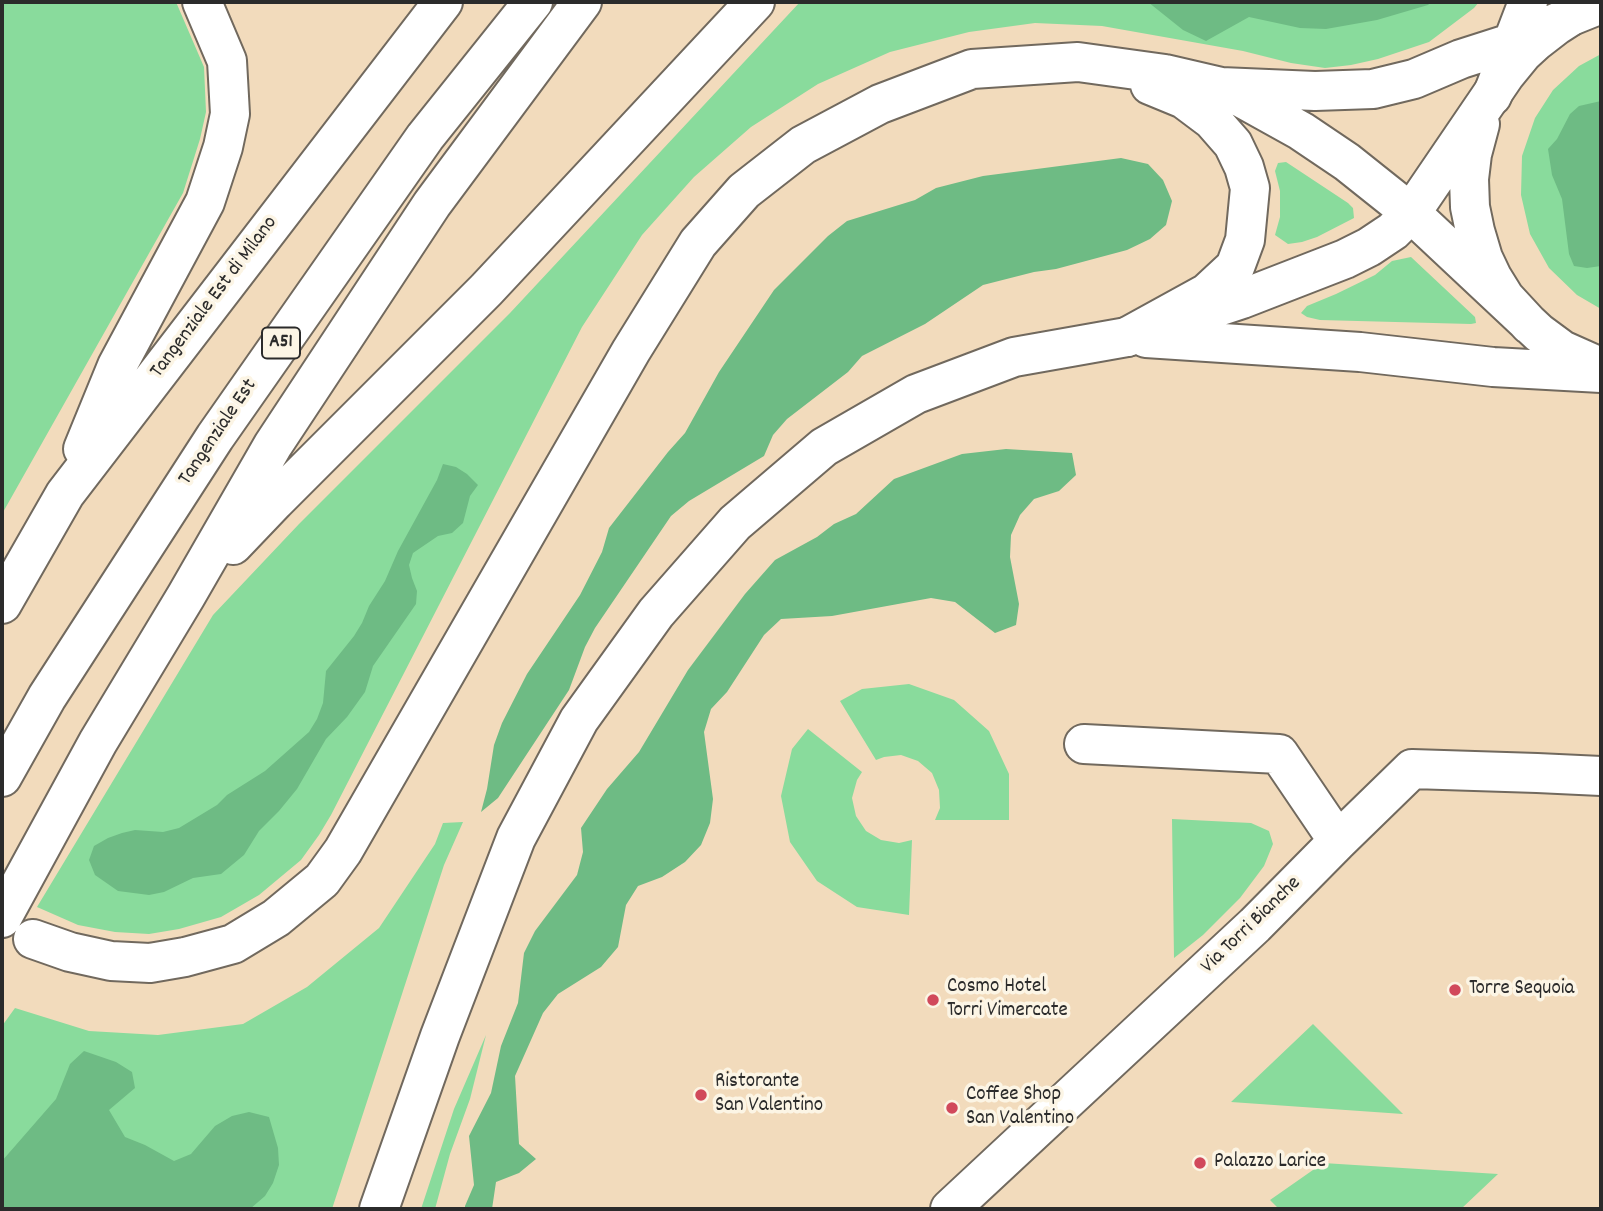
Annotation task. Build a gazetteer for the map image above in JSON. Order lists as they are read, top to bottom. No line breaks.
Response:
{"streets":{"main road":["Tangenziale Est di Milano","A51","Tangenziale Est","Via Torri Bianche"]},"places":["Torre Sequoia","Cosmo Hotel Torri Vimercate","Ristorante San Valentino","Coffee Shop San Valentino","Palazzo Larice"]}
